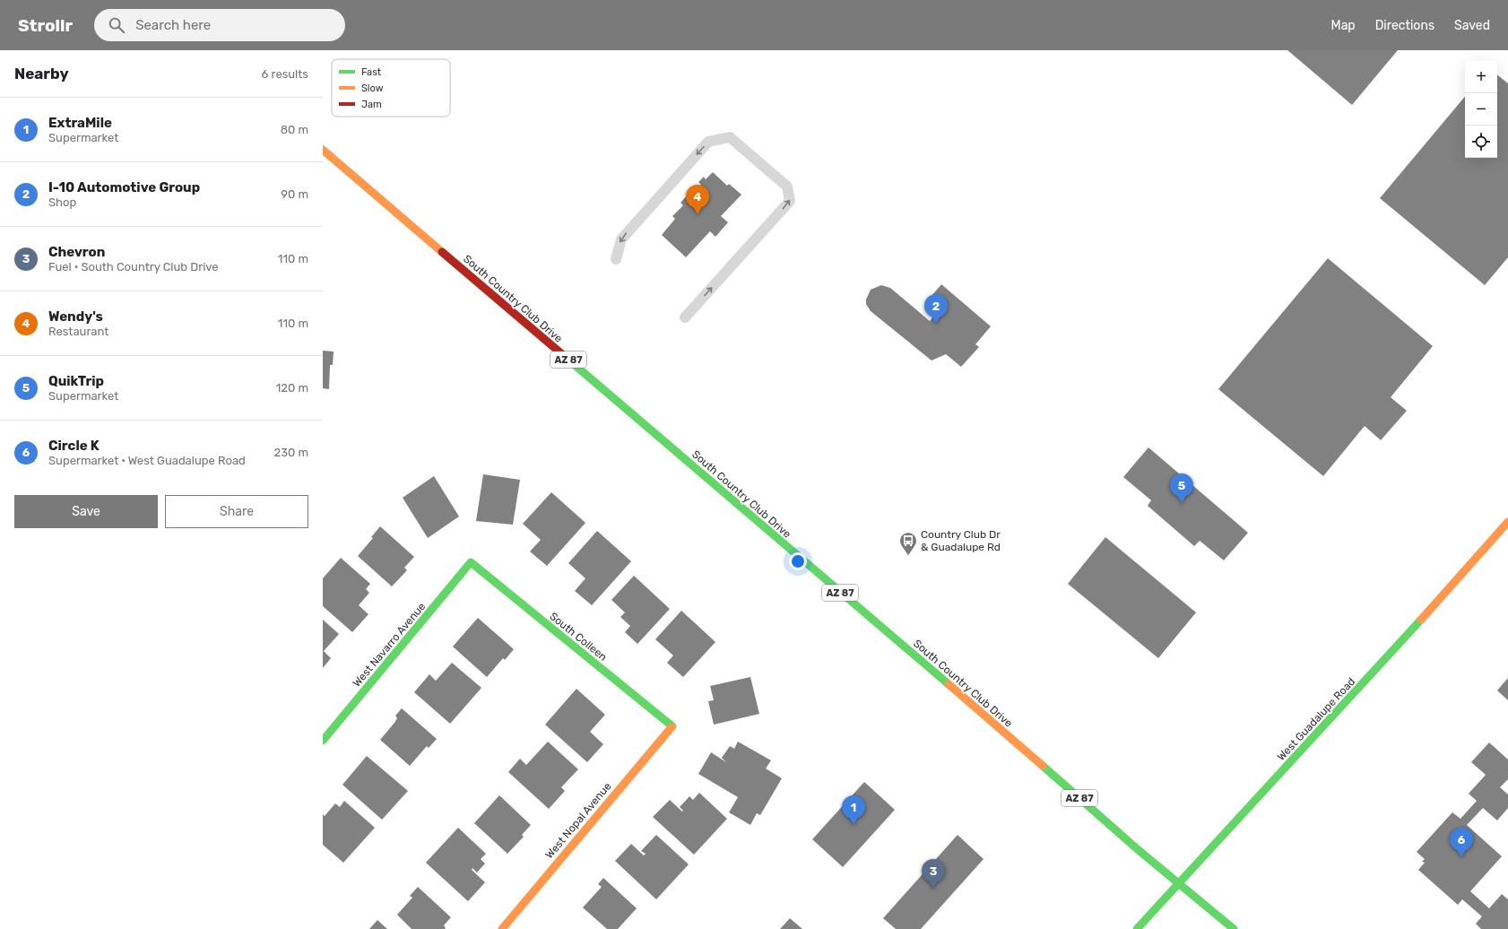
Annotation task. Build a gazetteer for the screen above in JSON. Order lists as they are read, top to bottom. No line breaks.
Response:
{"streets":{"main road":["South Country Club Drive","AZ 87","South Colleen","West Navarro Avenue","West Guadalupe Road","West Nopal Avenue"]},"crossings":[["South Country Club Drive","AZ 87"],["South Country Club Drive","West Guadalupe Road"],["AZ 87","West Guadalupe Road"],["South Colleen","West Navarro Avenue"],["South Colleen","West Nopal Avenue"]],"places":{"bus stop":["Country Club Dr & Guadalupe Rd"]},"legend":["Fast","Slow","Jam"],"page":{"header":"Strollr","search":"Search here","nav":["Map","Directions","Saved"],"heading":["Nearby","6 results"],"map_buttons":["+","−"],"list":[{"mark":"1","name":"ExtraMile","note":"Supermarket","value":"80 m"},{"mark":"2","name":"I-10 Automotive Group","note":"Shop","value":"90 m"},{"mark":"3","name":"Chevron","note":"Fuel · South Country Club Drive","value":"110 m"},{"mark":"4","name":"Wendy's","note":"Restaurant","value":"110 m"},{"mark":"5","name":"QuikTrip","note":"Supermarket","value":"120 m"},{"mark":"6","name":"Circle K","note":"Supermarket · West Guadalupe Road","value":"230 m"}],"pins":["4","2","5","1","6","3"],"buttons":["Save","Share"]}}
